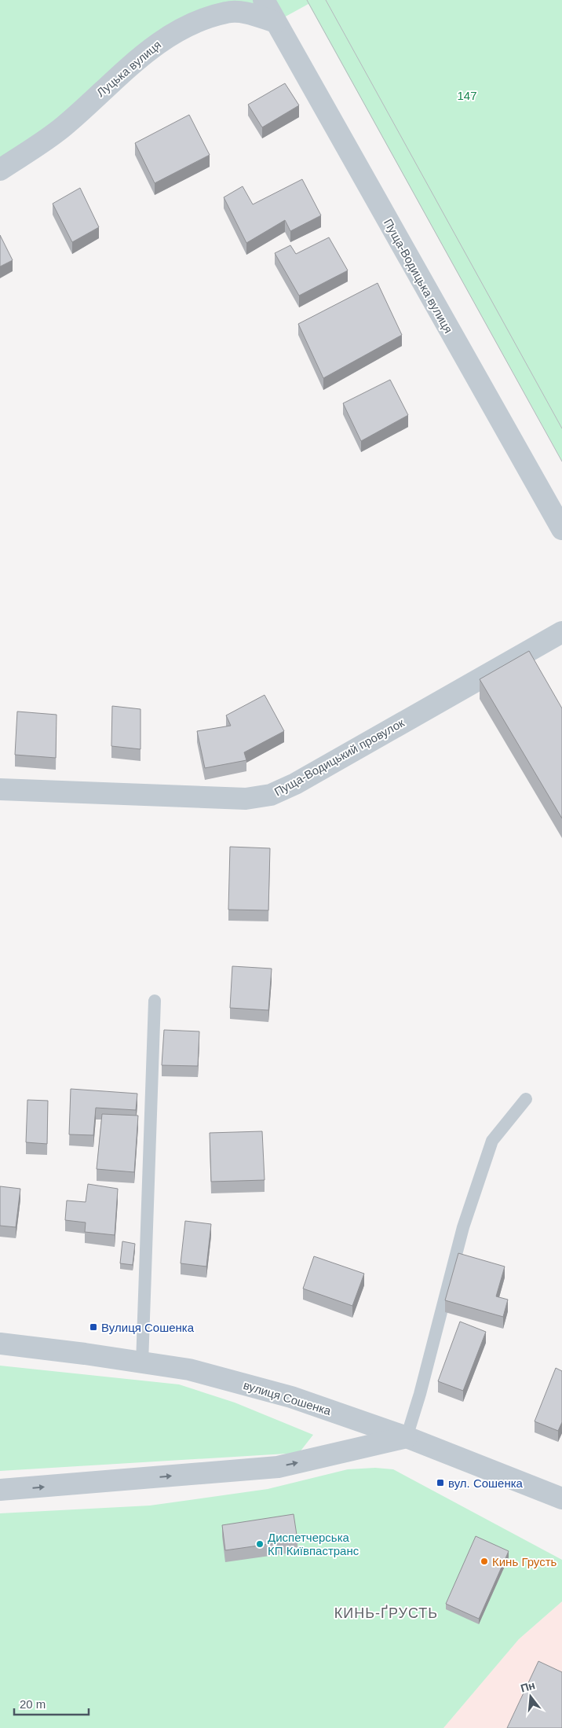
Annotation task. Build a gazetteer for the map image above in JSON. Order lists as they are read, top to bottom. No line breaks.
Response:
{"streets":{"street":["Луцька вулиця","Пуща-Водицька вулиця","Пуща-Водицький провулок","вулиця Сошенка"]},"crossings":[["Луцька вулиця","Пуща-Водицька вулиця"]],"districts":["КИНЬ-ҐРУСТЬ"],"parks":["147"],"places":{"transit":["Вулиця Сошенка","вул. Сошенка"],"other":["Диспетчерська КП Київпастранс","Кинь Грусть"]},"scale_bar":"20 m","north":"top"}
